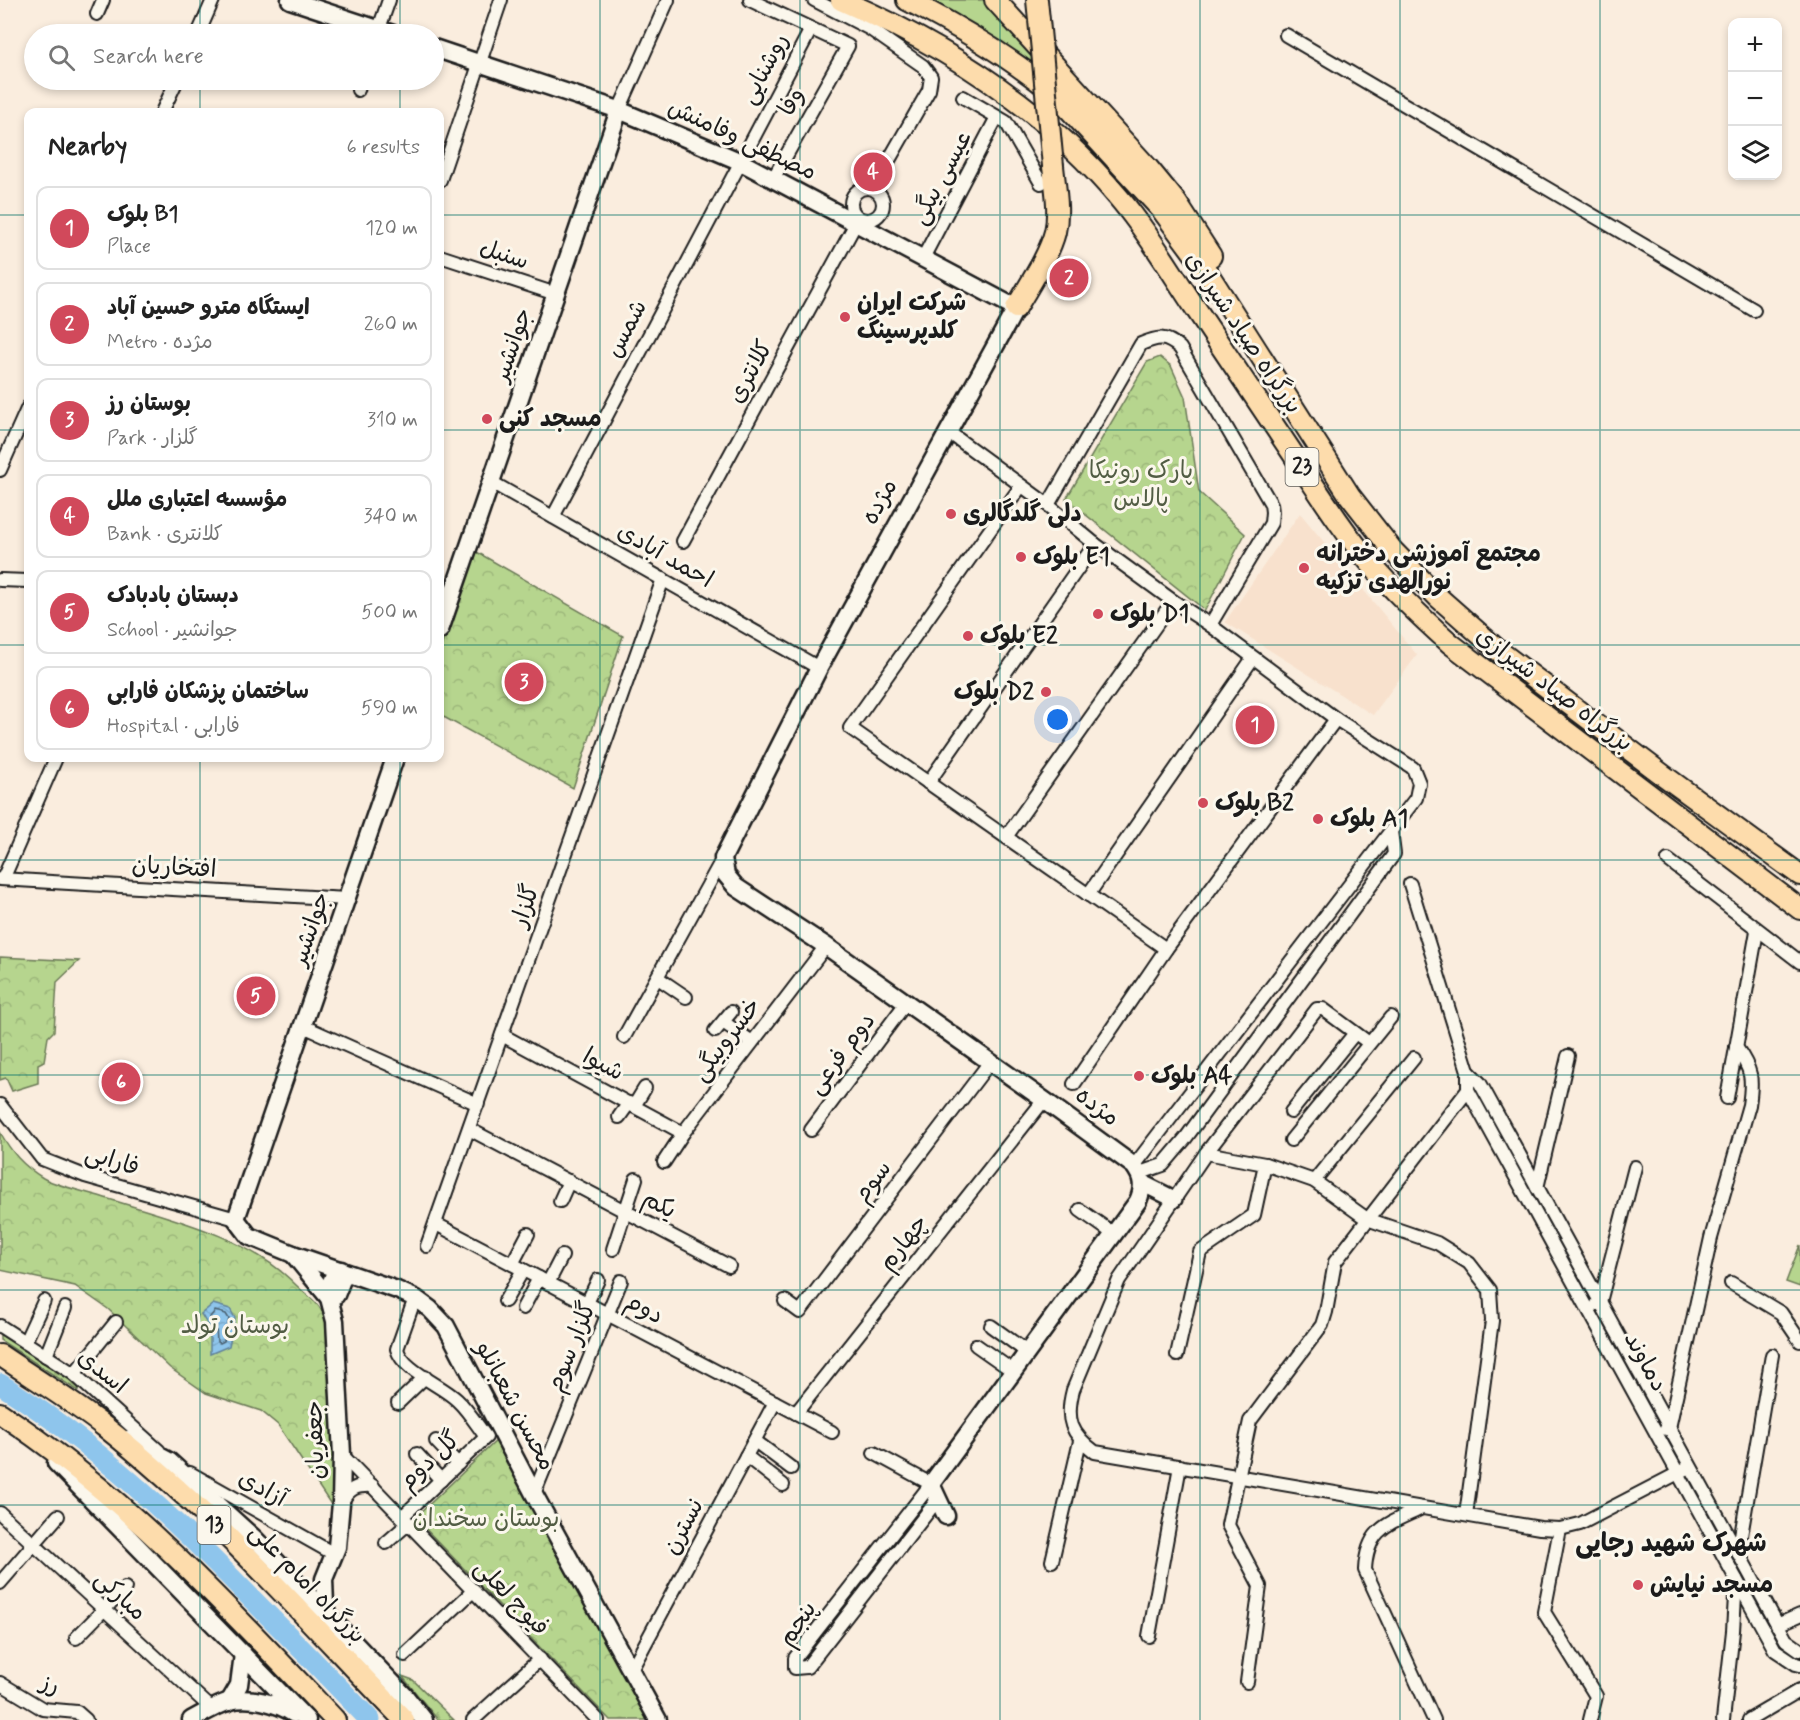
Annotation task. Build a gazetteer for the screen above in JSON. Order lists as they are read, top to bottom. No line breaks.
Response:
{"streets":{"main road":["مصطفی وفامنش","بزرگراه صیاد شیرازی","جوانشیر","23","مژده","محسن شعبانلو","جعفریان","13","بزرگراه امام علی"],"street":["روشنایی","وفا","عیسی بیگی","سنبل","شمس","کلانتری","احمد آبادی","افتخاریان","گلزار","خسروبیگی","دوم فرعی","شیوا","فارابی","سوم","یکم","چهارم","دوم","گلزار سوم","دماوند","اسدی","گل دوم","آزادی","نسترن","مبارکی","فیوج لعلی","پنجم","رز"]},"crossings":[["روشنایی","وفا"],["روشنایی","مصطفی وفامنش"],["روشنایی","شمس"],["وفا","مصطفی وفامنش"],["مصطفی وفامنش","عیسی بیگی"],["مصطفی وفامنش","شمس"],["مصطفی وفامنش","جوانشیر"],["مصطفی وفامنش","کلانتری"],["مصطفی وفامنش","مژده"],["سنبل","جوانشیر"],["شمس","احمد آبادی"],["جوانشیر","احمد آبادی"],["جوانشیر","افتخاریان"],["جوانشیر","فارابی"],["جوانشیر","محسن شعبانلو"],["مژده","احمد آبادی"],["مژده","خسروبیگی"],["مژده","دوم فرعی"],["مژده","سوم"],["مژده","چهارم"],["احمد آبادی","گلزار"],["گلزار","شیوا"],["گلزار","یکم"],["گلزار","دوم"],["خسروبیگی","شیوا"],["فارابی","محسن شعبانلو"],["چهارم","دوم"],["دوم","گلزار سوم"],["دوم","نسترن"],["گلزار سوم","محسن شعبانلو"],["اسدی","آزادی"],["محسن شعبانلو","نسترن"],["جعفریان","آزادی"],["جعفریان","فیوج لعلی"],["گل دوم","فیوج لعلی"]],"districts":["شهرک شهید رجایی"],"parks":["پارک رونیکا پالاس","بوستان تولد","بوستان سخندان"],"places":["شرکت ایران کلدپرسینگ","مسجد کنی","دلی گلدگالری","بلوک E1","مجتمع آموزشی دخترانه نورالهدی تزکیه","بلوک D1","بلوک E2","بلوک D2","بلوک B2","بلوک A1","بلوک A4","مسجد نیایش"],"page":{"map_buttons":["+","−"],"search":"Search here","heading":["Nearby","6 results"],"pins":["4","2","3","1","5","6"],"list":[{"mark":"1","name":"بلوک B1","note":"Place","value":"120 m"},{"mark":"2","name":"ایستگاه مترو حسین آباد","note":"Metro · مژده","value":"260 m"},{"mark":"3","name":"بوستان رز","note":"Park · گلزار","value":"310 m"},{"mark":"4","name":"مؤسسه اعتباری ملل","note":"Bank · کلانتری","value":"340 m"},{"mark":"5","name":"دبستان بادبادک","note":"School · جوانشیر","value":"500 m"},{"mark":"6","name":"ساختمان پزشکان فارابی","note":"Hospital · فارابی","value":"590 m"}]}}
